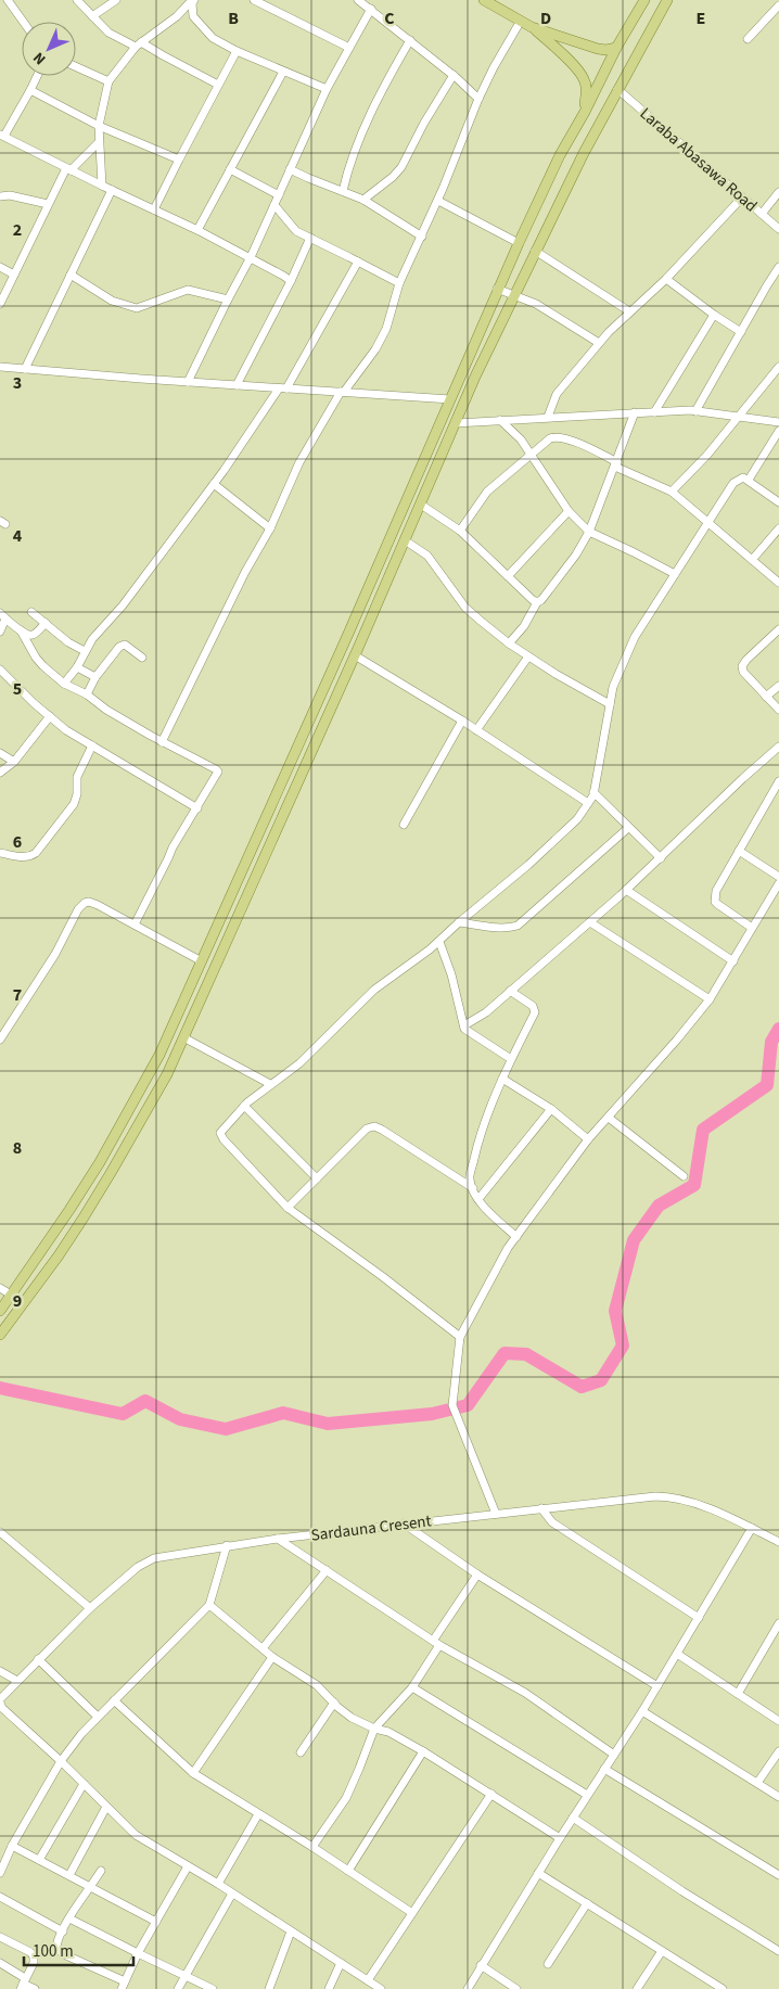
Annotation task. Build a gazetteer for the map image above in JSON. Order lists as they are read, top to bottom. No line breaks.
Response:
{"streets":{"street":["Laraba Abasawa Road","Sardauna Cresent"]},"scale_bar":"100 m","north":"bottom left","grid":{"columns":["B","C","D","E"],"rows":["2","3","4","5","6","7","8","9"]}}
